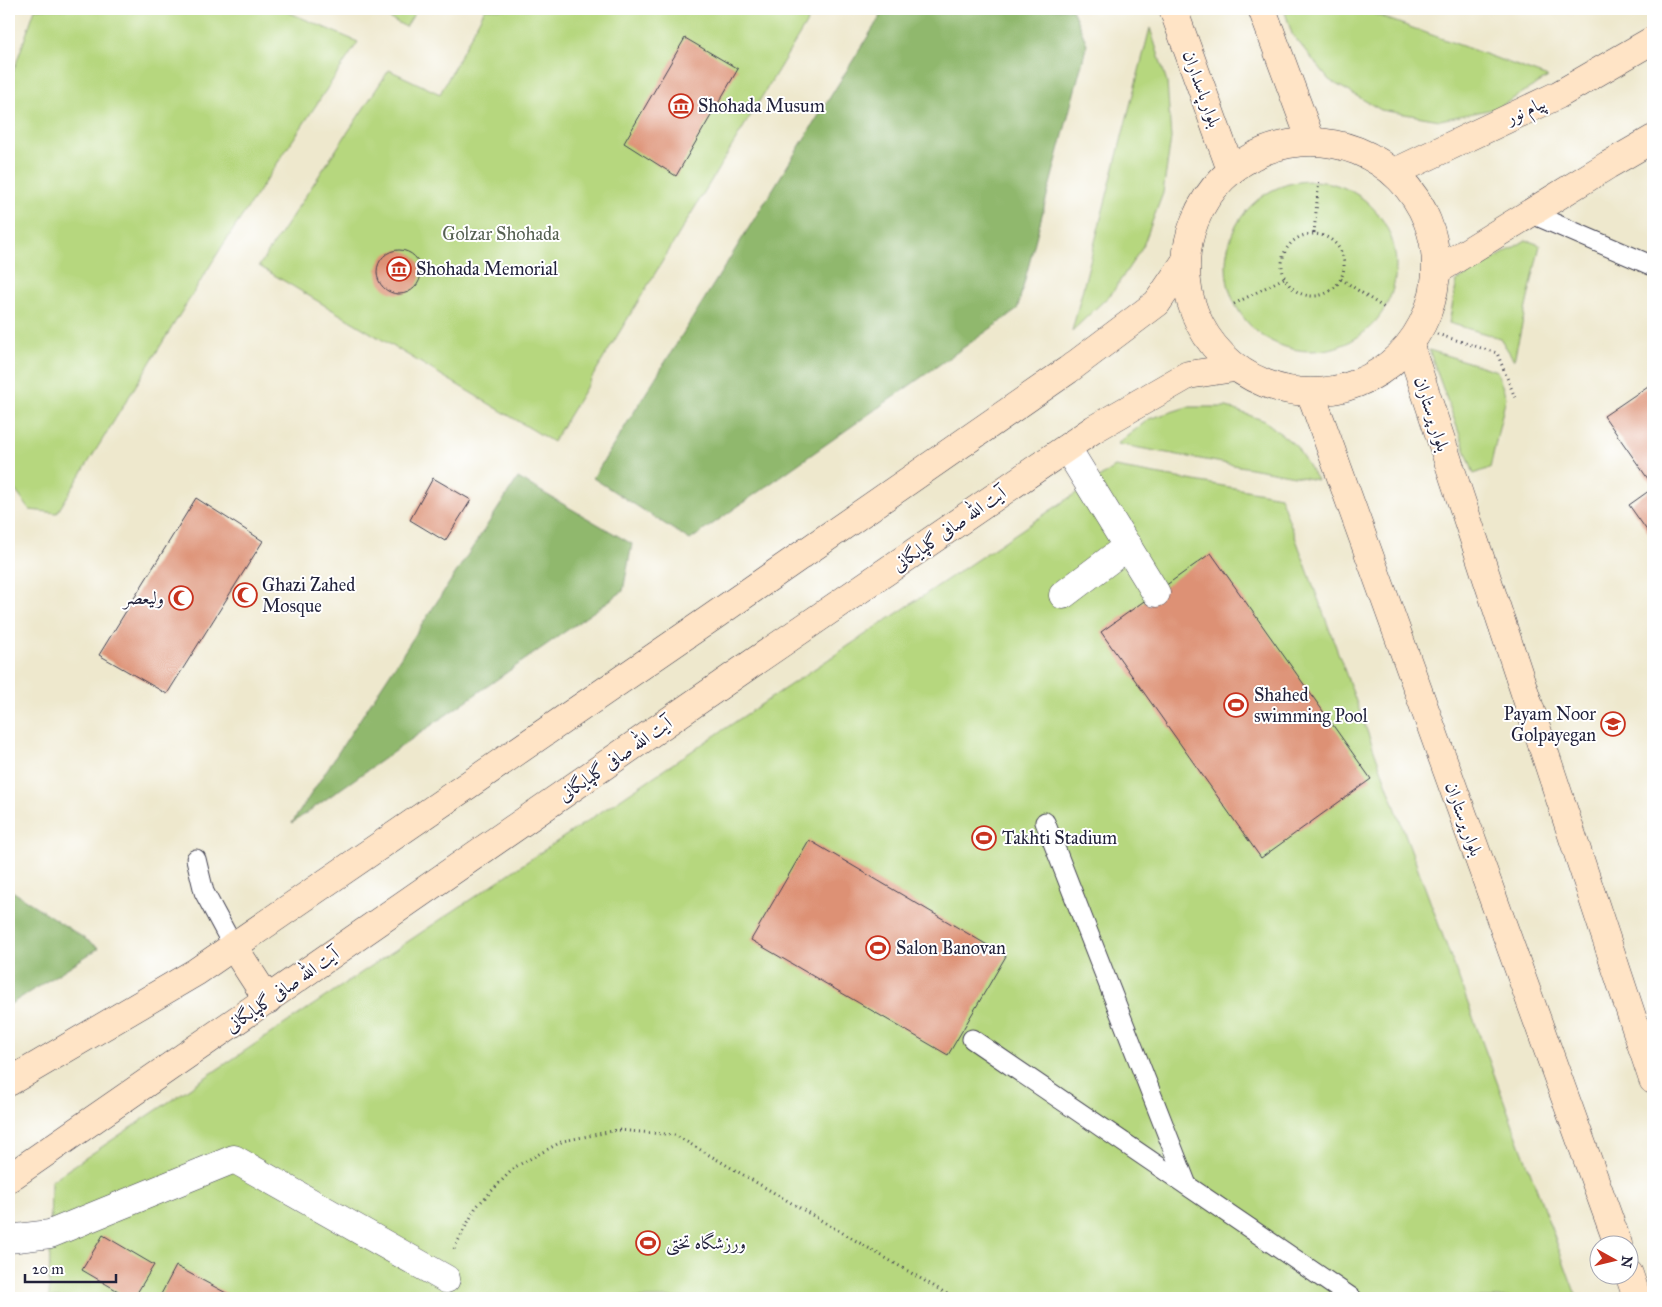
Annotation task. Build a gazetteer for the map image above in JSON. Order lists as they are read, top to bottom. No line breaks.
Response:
{"streets":{"main road":["بلوار پاسداران","پیام نور","بلوار پرستاران","آیت الله صافی گلپایگانی"]},"parks":["Golzar Shohada"],"places":{"museum":["Shohada Musum","Shohada Memorial"],"mosque":["Ghazi Zahed Mosque","ولیعصر"],"sports":["Shahed swimming Pool","Takhti Stadium","Salon Banovan","ورزشگاه تختی"],"school or university":["Payam Noor Golpayegan"]},"scale_bar":"20 m","north":"right"}
